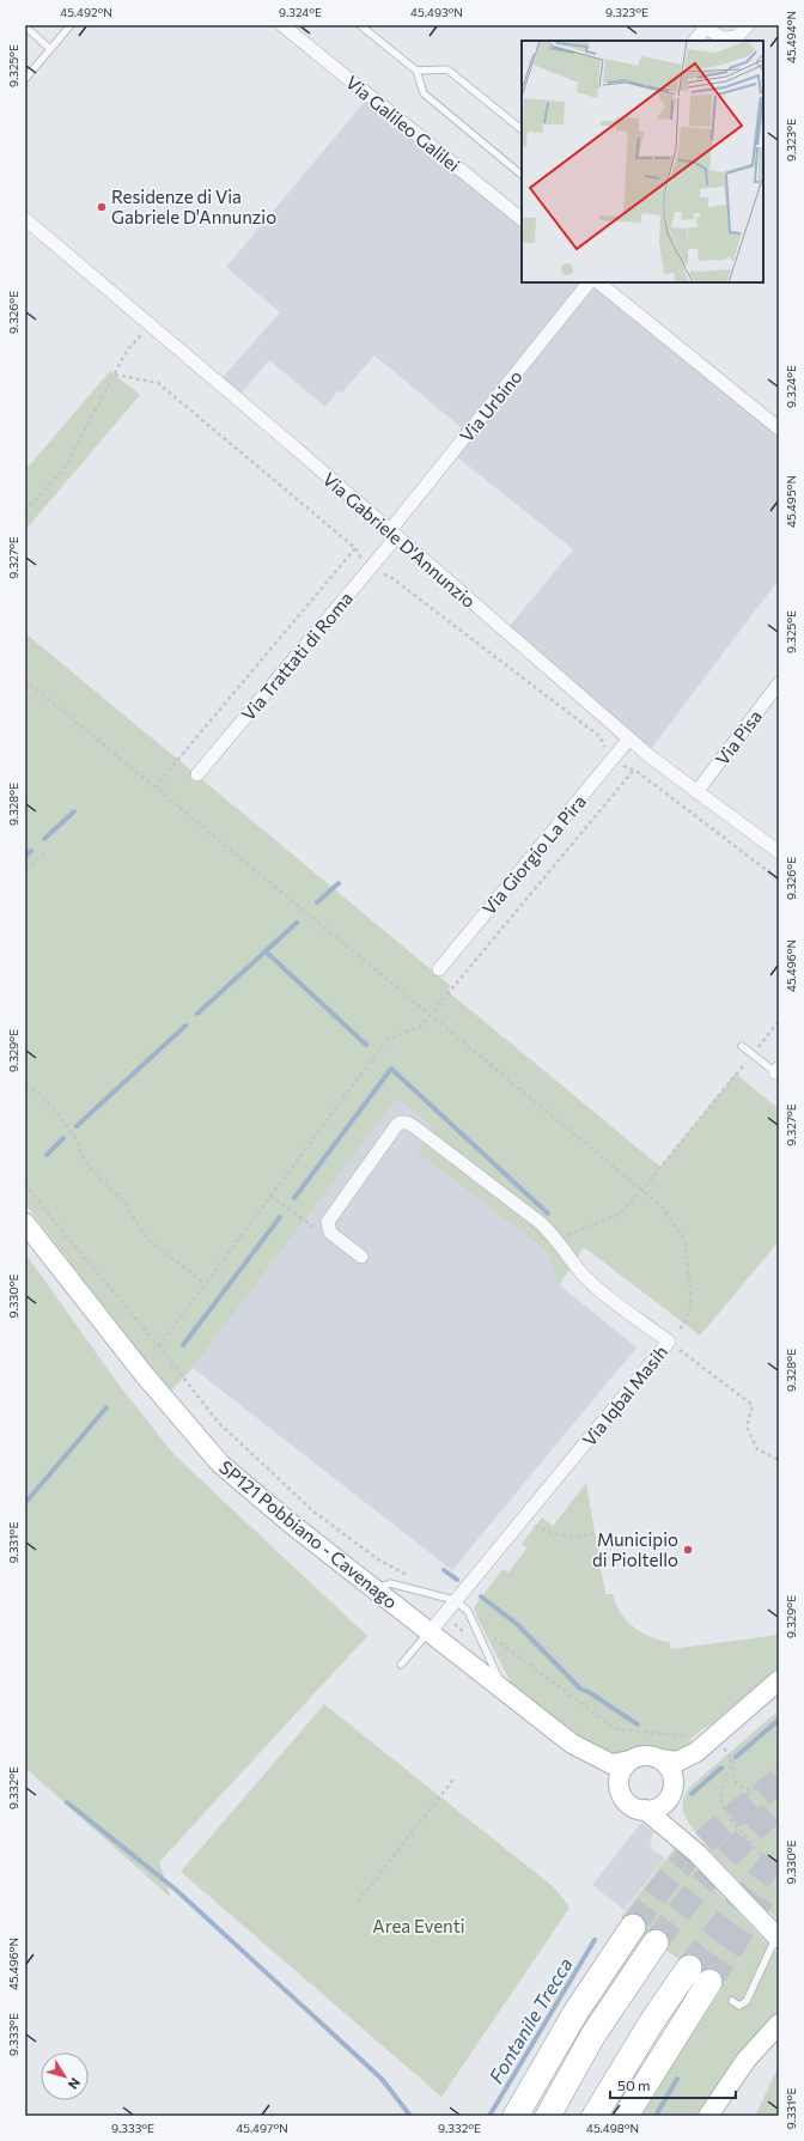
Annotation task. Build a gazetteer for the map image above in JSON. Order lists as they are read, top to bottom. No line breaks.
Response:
{"streets":{"street":["Via Galileo Galilei","Via Urbino","Via Gabriele D'Annunzio","Via Trattati di Roma","Via Pisa","Via Giorgio La Pira","Via Iqbal Masih","SP121 Pobbiano - Cavenago"]},"crossings":[["Via Urbino","Via Gabriele D'Annunzio"],["Via Urbino","Via Trattati di Roma"],["Via Gabriele D'Annunzio","Via Trattati di Roma"],["Via Gabriele D'Annunzio","Via Pisa"],["Via Gabriele D'Annunzio","Via Giorgio La Pira"],["Via Iqbal Masih","SP121 Pobbiano - Cavenago"]],"water":["Fontanile Trecca"],"parks":["Area Eventi"],"places":["Residenze di Via Gabriele D'Annunzio","Municipio di Pioltello"],"scale_bar":"50 m","north":"bottom right","coordinates":["45.492°N","9.324°E","45.493°N","9.323°E","45.494°N","9.325°E","9.326°E","45.495°N","9.327°E","9.328°E","45.496°N","9.329°E","9.330°E","9.331°E","9.332°E","9.333°E","45.497°N","45.498°N"]}
